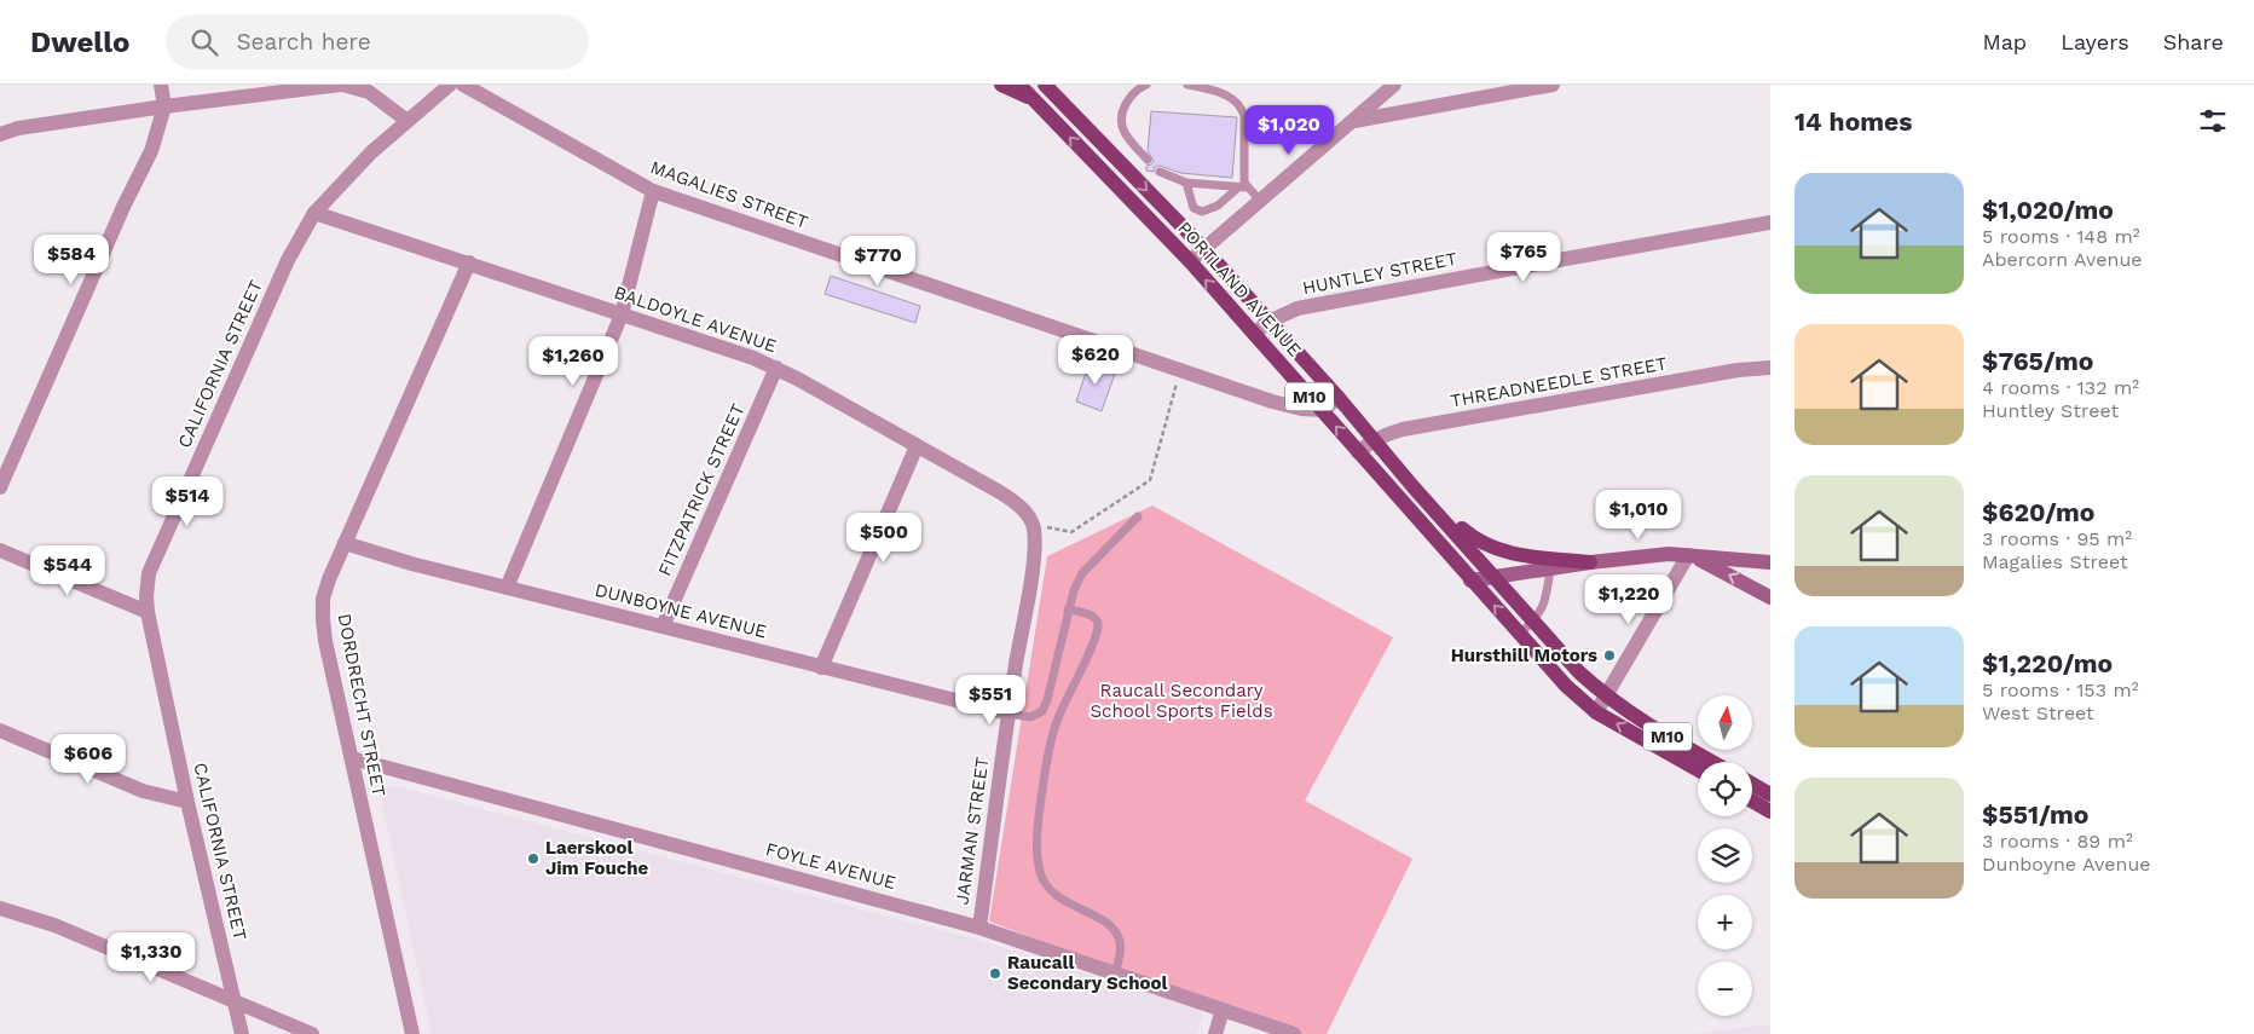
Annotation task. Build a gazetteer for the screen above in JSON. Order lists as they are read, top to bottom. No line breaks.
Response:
{"streets":{"main road":["PORTLAND AVENUE","M10"],"street":["MAGALIES STREET","HUNTLEY STREET","BALDOYLE AVENUE","CALIFORNIA STREET","THREADNEEDLE STREET","FITZPATRICK STREET","DUNBOYNE AVENUE","DORDRECHT STREET","JARMAN STREET","FOYLE AVENUE"]},"crossings":[["MAGALIES STREET","PORTLAND AVENUE"],["HUNTLEY STREET","PORTLAND AVENUE"],["PORTLAND AVENUE","THREADNEEDLE STREET"],["PORTLAND AVENUE","M10"],["BALDOYLE AVENUE","CALIFORNIA STREET"],["BALDOYLE AVENUE","FITZPATRICK STREET"],["BALDOYLE AVENUE","DORDRECHT STREET"],["BALDOYLE AVENUE","JARMAN STREET"],["FITZPATRICK STREET","DUNBOYNE AVENUE"],["DUNBOYNE AVENUE","DORDRECHT STREET"],["DUNBOYNE AVENUE","JARMAN STREET"],["DORDRECHT STREET","FOYLE AVENUE"],["JARMAN STREET","FOYLE AVENUE"]],"parks":["Raucall Secondary School Sports Fields"],"places":["Hursthill Motors","Laerskool Jim Fouche","Raucall Secondary School"],"north":"top","page":{"header":"Dwello","search":"Search here","nav":["Map","Layers","Share"],"heading":"14 homes","price":["$1,020","$765","$584","$770","$620","$1,260","$514","$1,010","$500","$544","$1,220","$551","$606","$1,330"],"list":[{"name":"$1,020/mo","note":"5 rooms · 148 m² · Abercorn Avenue"},{"name":"$765/mo","note":"4 rooms · 132 m² · Huntley Street"},{"name":"$620/mo","note":"3 rooms · 95 m² · Magalies Street"},{"name":"$1,220/mo","note":"5 rooms · 153 m² · West Street"},{"name":"$551/mo","note":"3 rooms · 89 m² · Dunboyne Avenue"}],"map_buttons":["+","−"]}}
